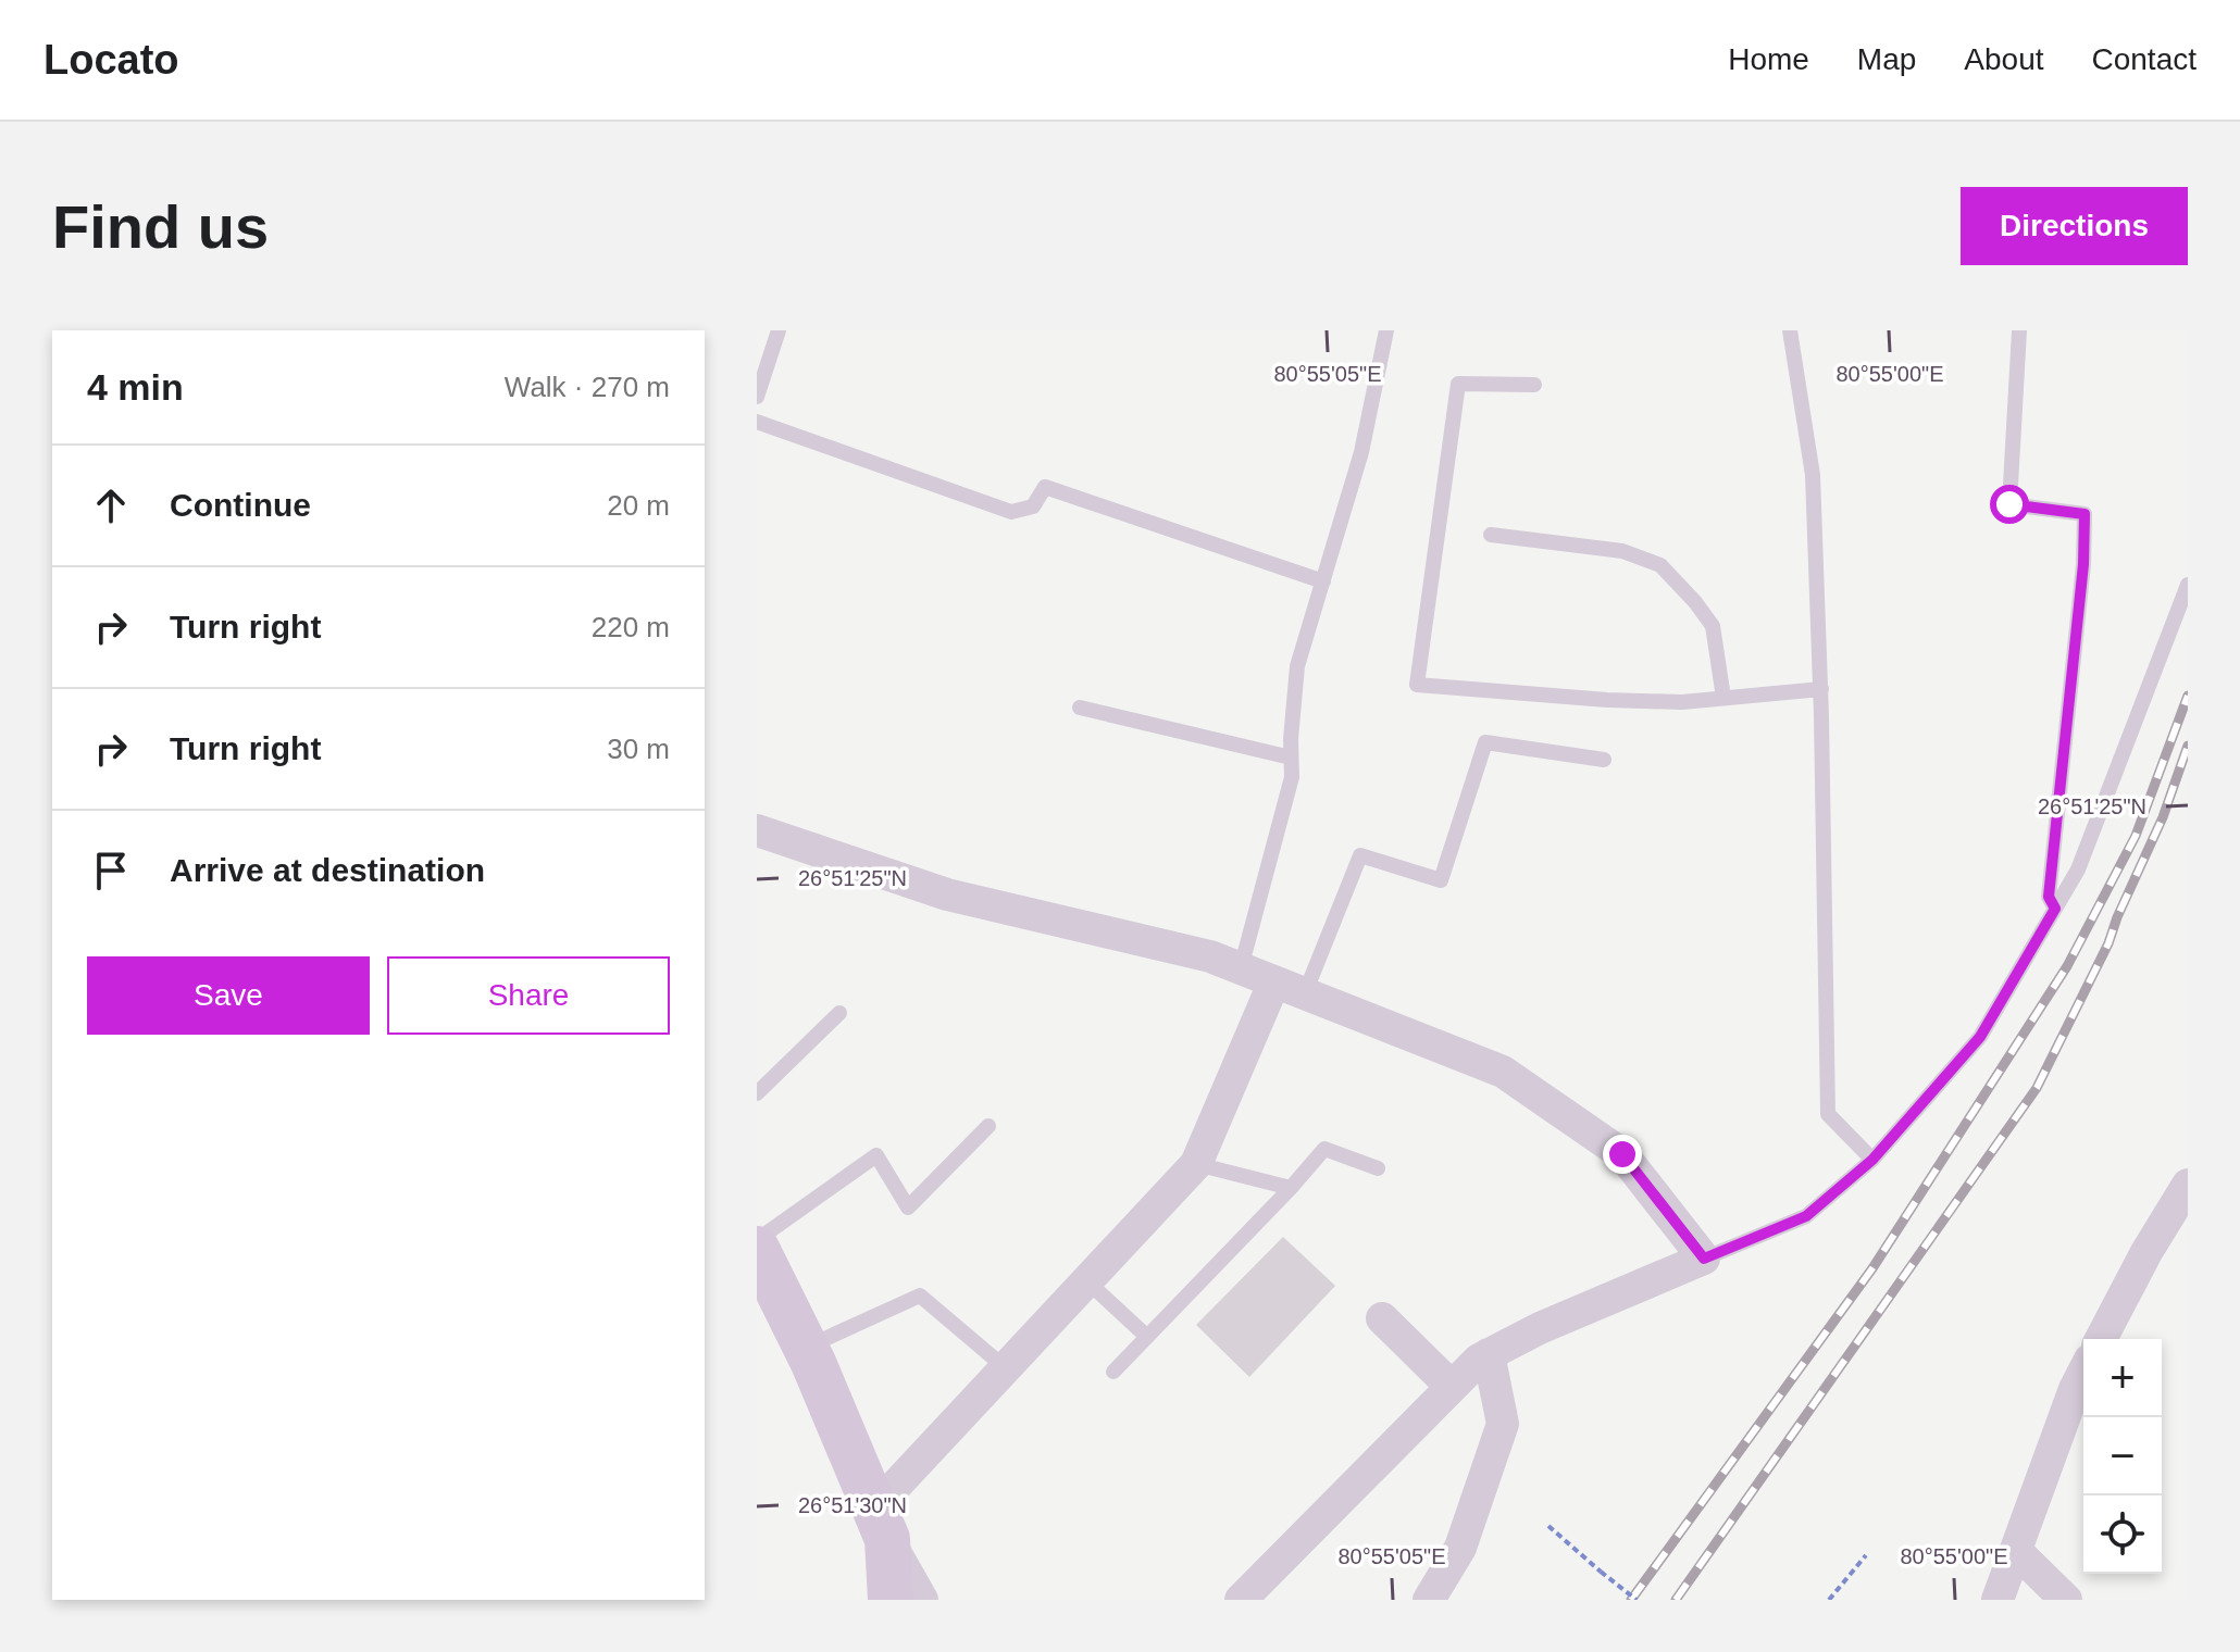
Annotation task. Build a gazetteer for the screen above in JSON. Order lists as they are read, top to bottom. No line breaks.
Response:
{"page":{"header":"Locato","nav":["Home","Map","About","Contact"],"buttons":["Directions",["Save","Share"]],"title":"Find us","heading":["4 min","Walk · 270 m"],"list":[["Continue","20 m"],["Turn right","220 m"],["Turn right","30 m"],"Arrive at destination"],"map_buttons":["+","−"]},"coordinates":["80°55'05\"E","80°55'00\"E","26°51'25\"N","26°51'30\"N"]}
